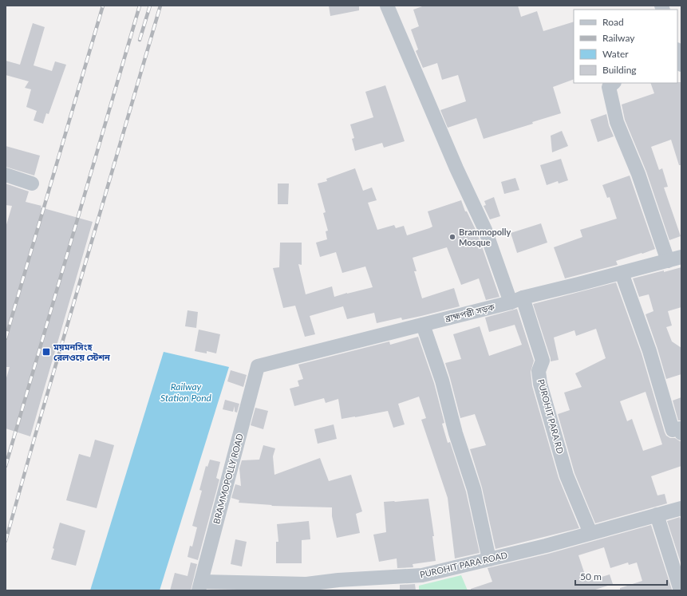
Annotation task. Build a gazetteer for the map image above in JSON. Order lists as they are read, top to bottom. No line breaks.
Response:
{"streets":{"street":["ব্রাহ্মপল্লী সড়ক","PUROHIT PARA RD","BRAMMOPOLLY ROAD","PUROHIT PARA ROAD"]},"crossings":[["ব্রাহ্মপল্লী সড়ক","PUROHIT PARA RD"],["ব্রাহ্মপল্লী সড়ক","BRAMMOPOLLY ROAD"],["PUROHIT PARA RD","PUROHIT PARA ROAD"],["BRAMMOPOLLY ROAD","PUROHIT PARA ROAD"]],"water":["Railway Station Pond"],"places":{"other":["Brammopolly Mosque"],"transit":["ময়মনসিংহ রেলওয়ে স্টেশন"]},"legend":["Road","Railway","Water","Building"],"scale_bar":"50 m"}
